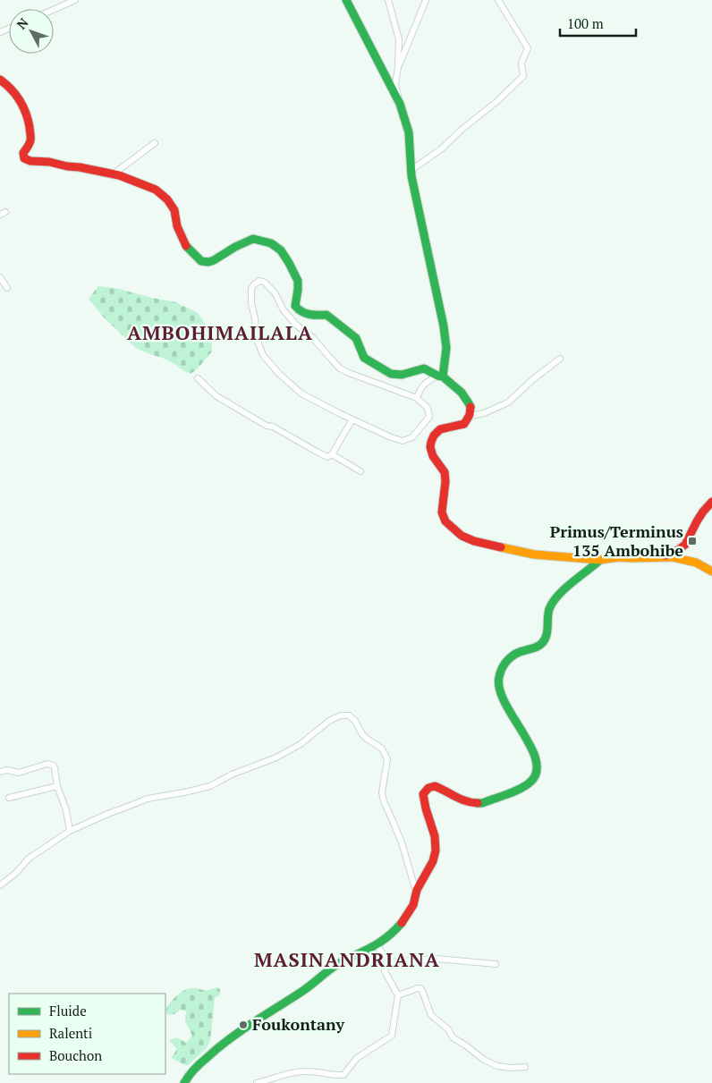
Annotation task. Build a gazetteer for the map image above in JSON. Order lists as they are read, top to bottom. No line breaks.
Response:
{"districts":["AMBOHIMAILALA","MASINANDRIANA"],"places":{"transit":["Primus/Terminus 135 Ambohibe"],"other":["Foukontany"]},"legend":["Fluide","Ralenti","Bouchon"],"scale_bar":"100 m","north":"top left"}
